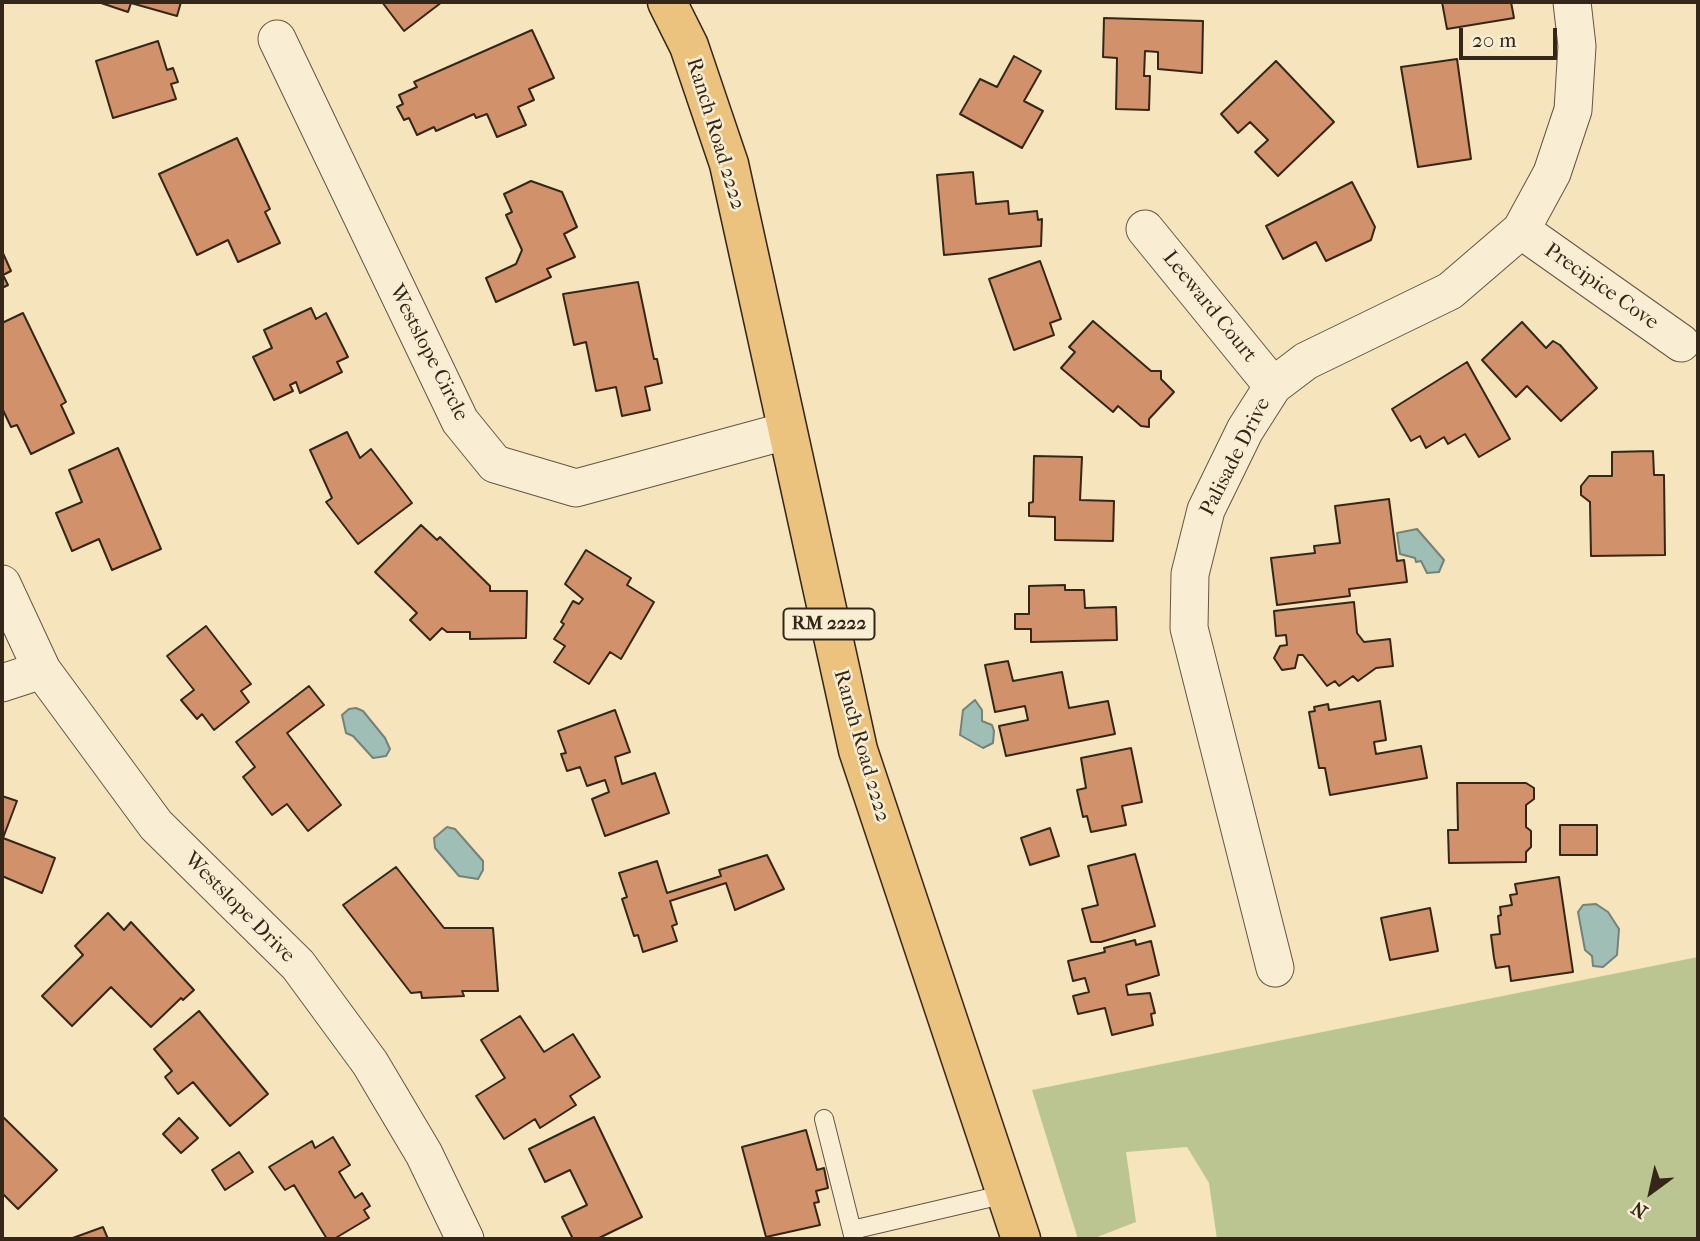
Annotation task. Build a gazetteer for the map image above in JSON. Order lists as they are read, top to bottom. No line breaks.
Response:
{"streets":{"main road":["Ranch Road 2222","RM 2222"],"street":["Precipice Cove","Leeward Court","Westslope Circle","Palisade Drive","Westslope Drive"]},"crossings":[["Ranch Road 2222","Westslope Circle"],["Precipice Cove","Palisade Drive"],["Leeward Court","Palisade Drive"]],"scale_bar":"20 m","north":"bottom left"}
